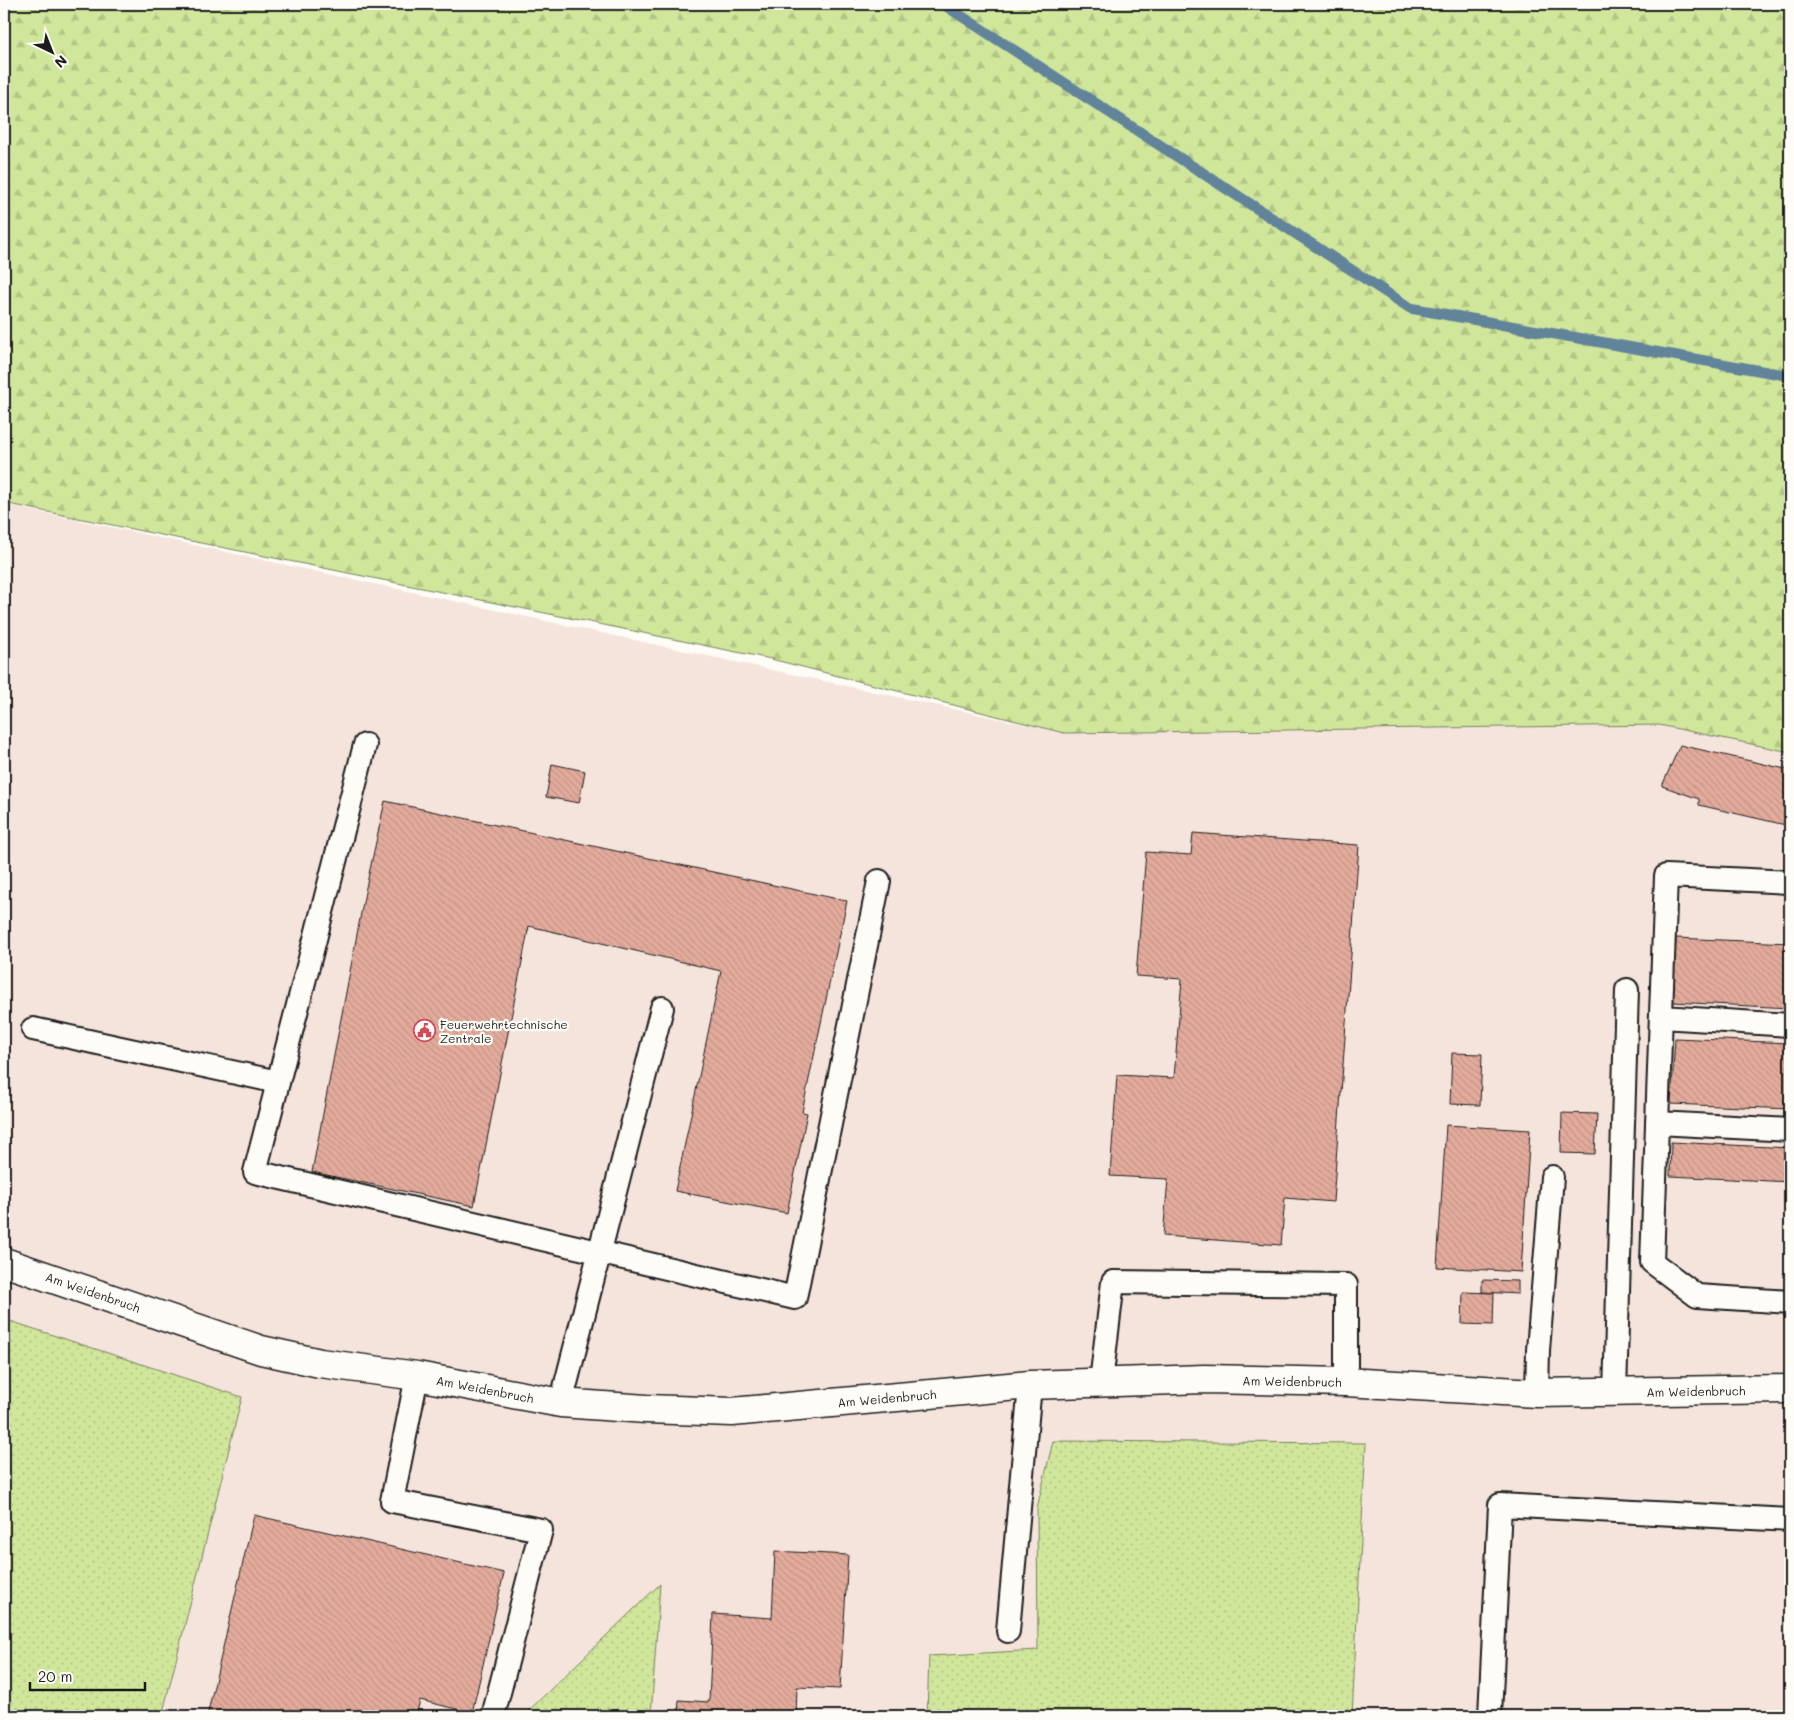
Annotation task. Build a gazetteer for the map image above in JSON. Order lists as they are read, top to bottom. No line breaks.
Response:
{"streets":{"street":["Am Weidenbruch"]},"places":{"public building":["Feuerwehrtechnische Zentrale"]},"scale_bar":"20 m","north":"bottom right"}
